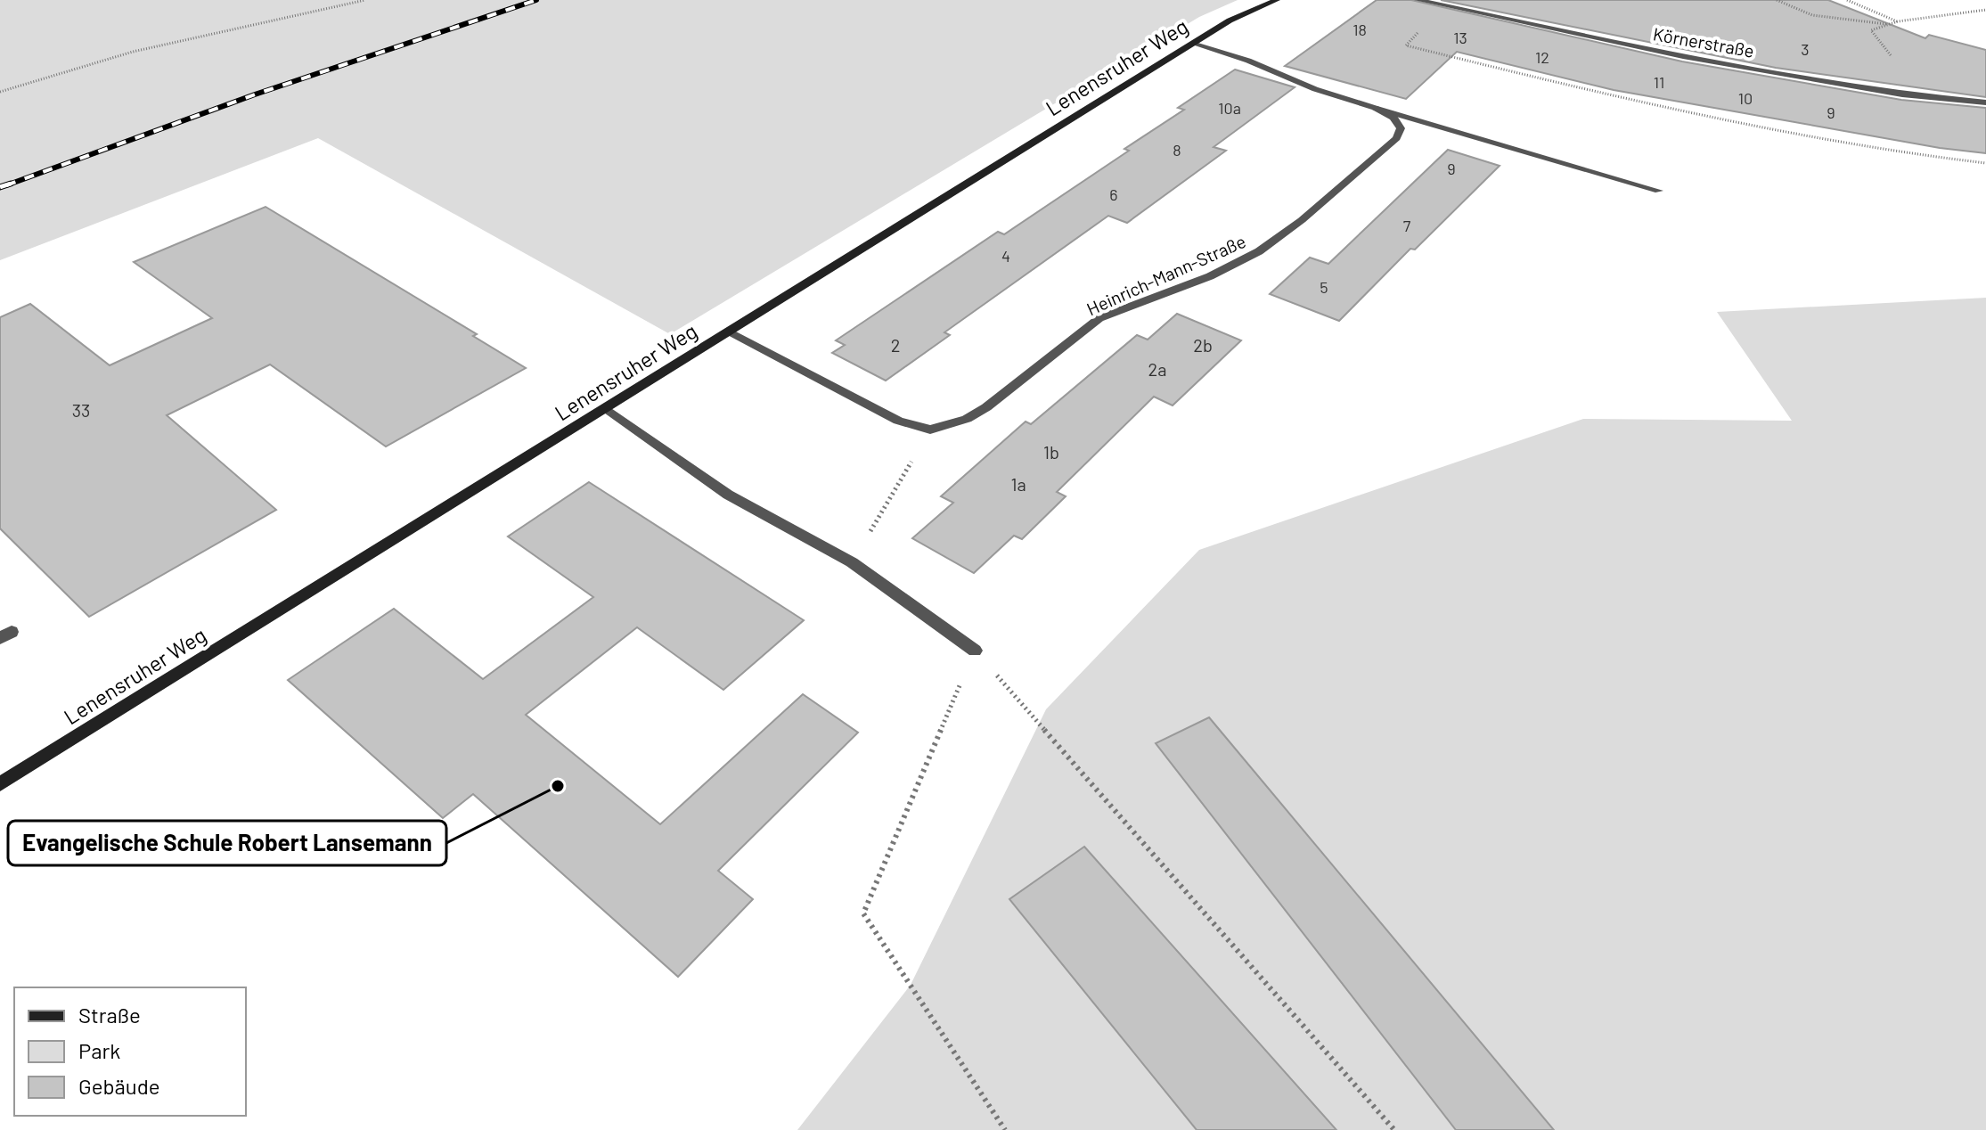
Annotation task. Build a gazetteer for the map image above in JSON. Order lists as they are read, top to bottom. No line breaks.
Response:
{"streets":{"street":["Körnerstraße","Lenensruher Weg","Heinrich-Mann-Straße"]},"crossings":[["Lenensruher Weg","Heinrich-Mann-Straße"]],"places":["Evangelische Schule Robert Lansemann"],"house_numbers":["18","13","3","12","11","10","10a","9","8","9","6","7","4","5","2","2b","2a","33","1b","1a"],"legend":["Straße","Park","Gebäude"]}
